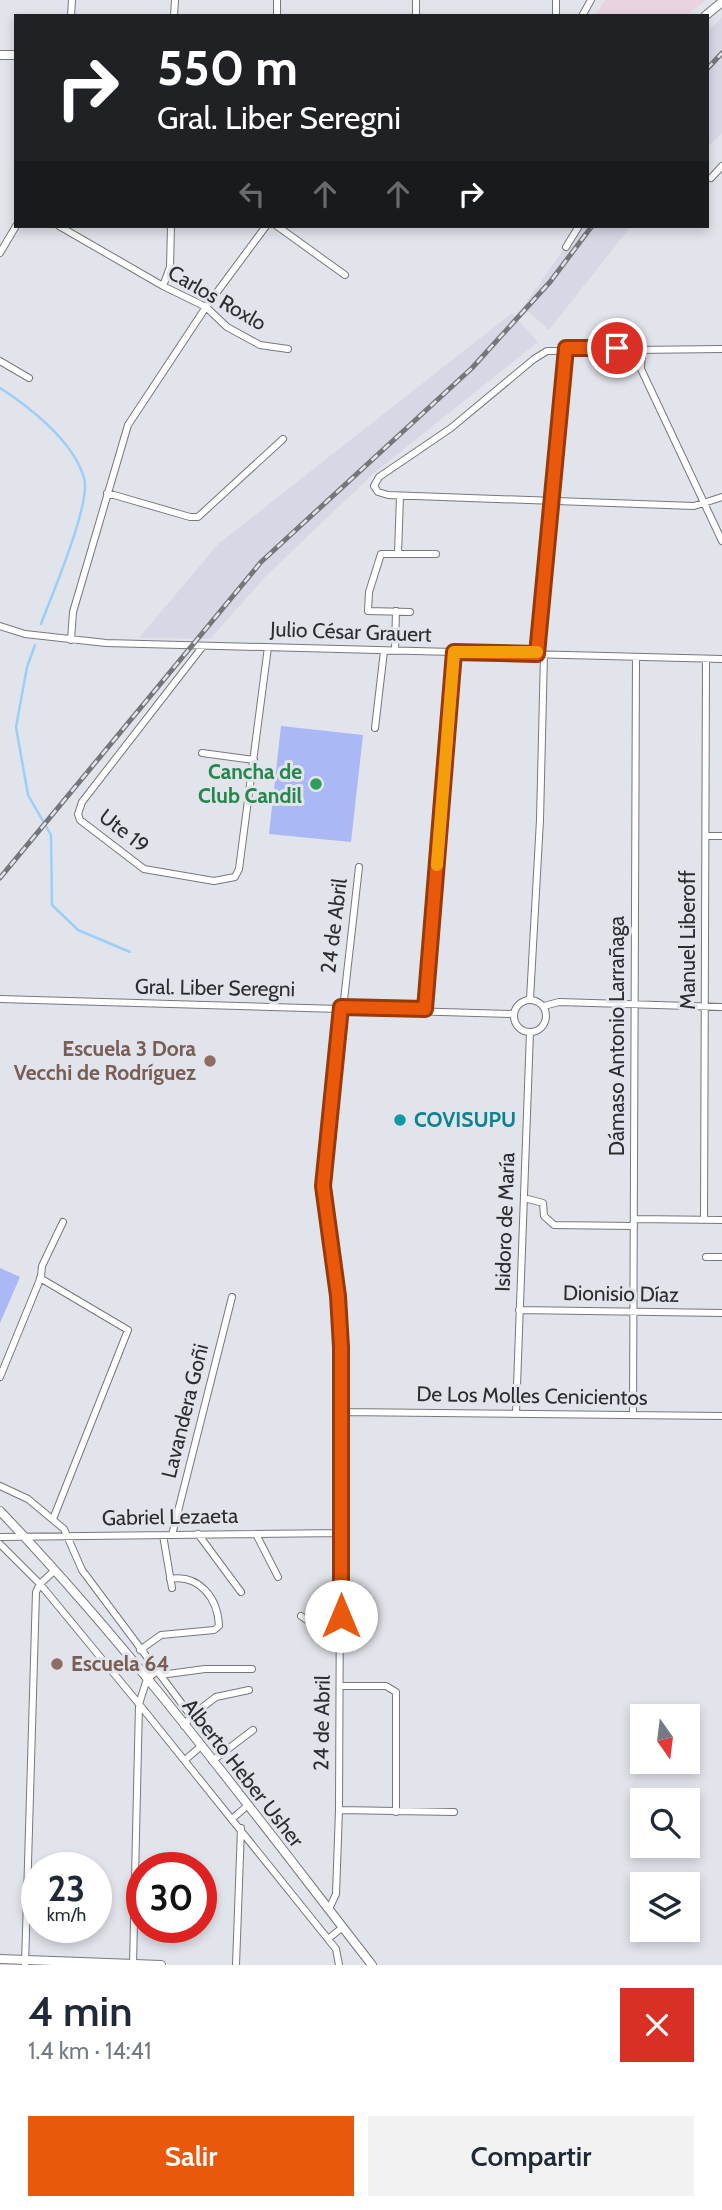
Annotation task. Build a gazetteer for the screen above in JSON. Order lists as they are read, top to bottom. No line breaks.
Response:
{"streets":{"street":["Carlos Roxlo","Julio César Grauert","Ute 19","24 de Abril","Manuel Liberoff","Gral. Liber Seregni","Dámaso Antonio Larrañaga","Isidoro de María","Dionisio Díaz","De Los Molles Cenicientos","Lavandera Goñi","Gabriel Lezaeta","Alberto Heber Usher"]},"crossings":[["Julio César Grauert","Ute 19"],["Julio César Grauert","Manuel Liberoff"],["Julio César Grauert","Dámaso Antonio Larrañaga"],["24 de Abril","Gral. Liber Seregni"],["24 de Abril","De Los Molles Cenicientos"],["24 de Abril","Gabriel Lezaeta"],["24 de Abril","Alberto Heber Usher"],["Gral. Liber Seregni","Isidoro de María"],["Dámaso Antonio Larrañaga","Dionisio Díaz"],["Dámaso Antonio Larrañaga","De Los Molles Cenicientos"],["Isidoro de María","Dionisio Díaz"],["Isidoro de María","De Los Molles Cenicientos"],["Lavandera Goñi","Gabriel Lezaeta"],["Gabriel Lezaeta","Alberto Heber Usher"]],"places":["Cancha de Club Candil","Escuela 3 Dora Vecchi de Rodríguez","COVISUPU","Escuela 64"],"north":"bottom","page":{"turn":["550 m","Gral. Liber Seregni"],"speed":"23 km/h","limit":"30","heading":["4 min","1.4 km · 14:41"],"buttons":["Salir","Compartir"]}}
